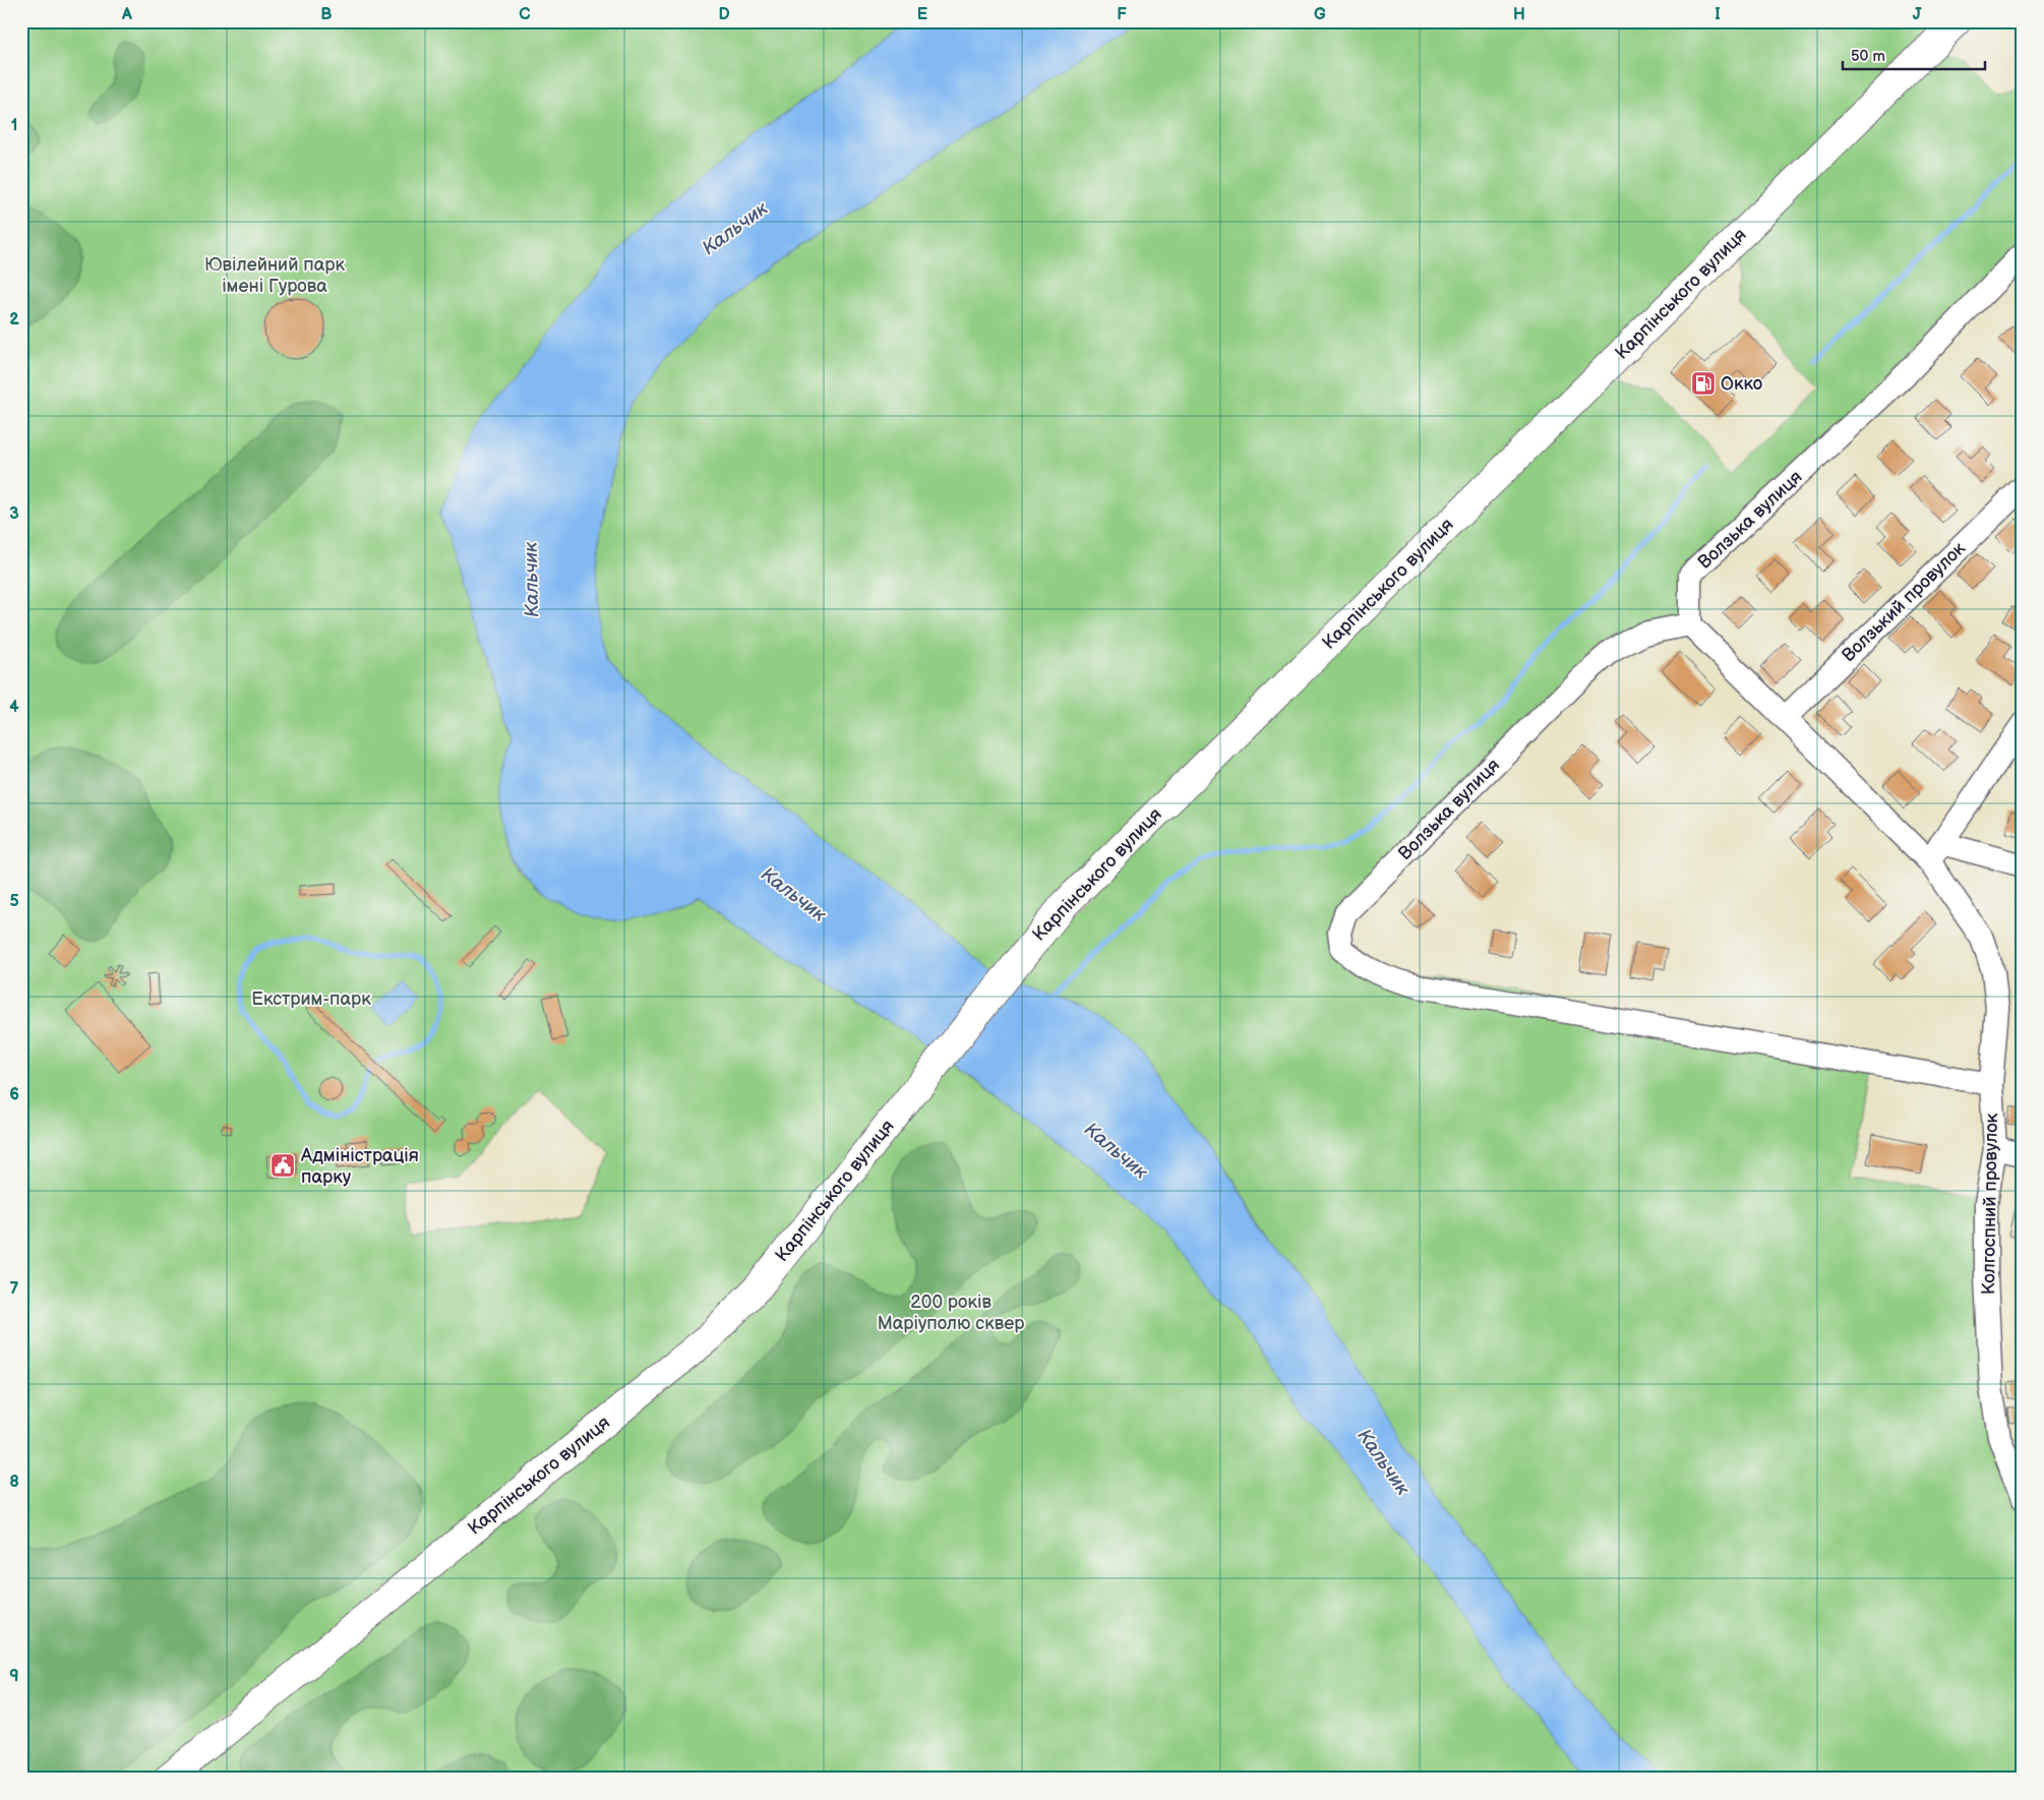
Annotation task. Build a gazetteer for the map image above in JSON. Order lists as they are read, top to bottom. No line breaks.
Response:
{"streets":{"street":["Карпінського вулиця","Волзька вулиця","Волзький провулок","Колгоспний провулок"]},"crossings":[["Волзька вулиця","Колгоспний провулок"],["Волзький провулок","Колгоспний провулок"]],"water":["Кальчик"],"parks":["Ювілейний парк імені Гурова","Екстрим-парк","200 років Маріуполю сквер"],"places":{"fuel station":["Окко"],"public building":["Адміністрація парку"]},"scale_bar":"50 m","grid":{"columns":["A","B","C","D","E","F","G","H","I","J"],"rows":["1","2","3","4","5","6","7","8","9"]}}
